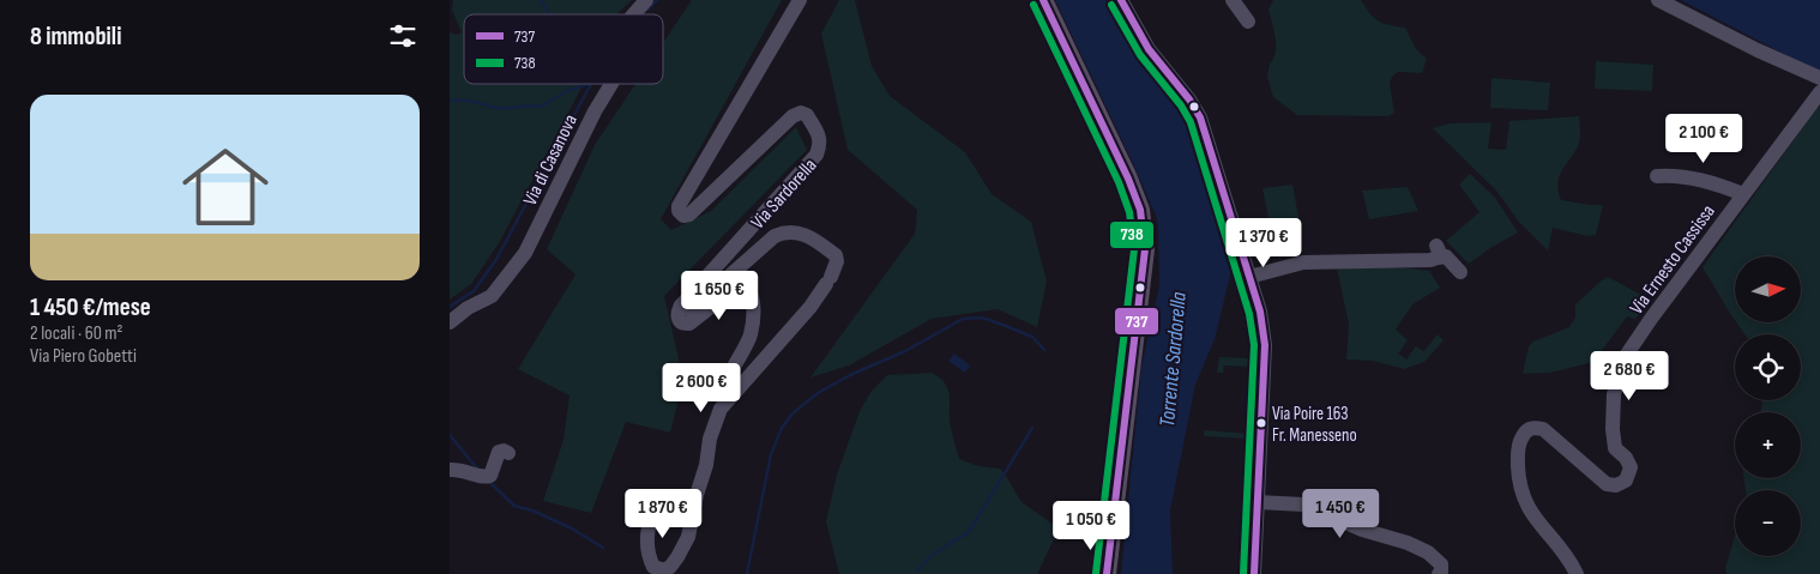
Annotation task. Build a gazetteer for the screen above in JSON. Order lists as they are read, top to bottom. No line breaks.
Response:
{"streets":{"street":["Via di Casanova","Via Sardorella","Via Ernesto Cassissa"]},"water":["Torrente Sardorella"],"places":["Via Poire 163 Fr. Manesseno"],"lines":["transit line 737","transit line 738"],"legend":["737","738"],"north":"right","page":{"heading":"8 immobili","list":[{"name":"1 450 €/mese","note":"2 locali · 60 m² · Via Piero Gobetti"}],"price":["2 100 €","1 370 €","1 650 €","2 680 €","2 600 €","1 870 €","1 450 €","1 050 €"],"map_buttons":["+","−"]}}
